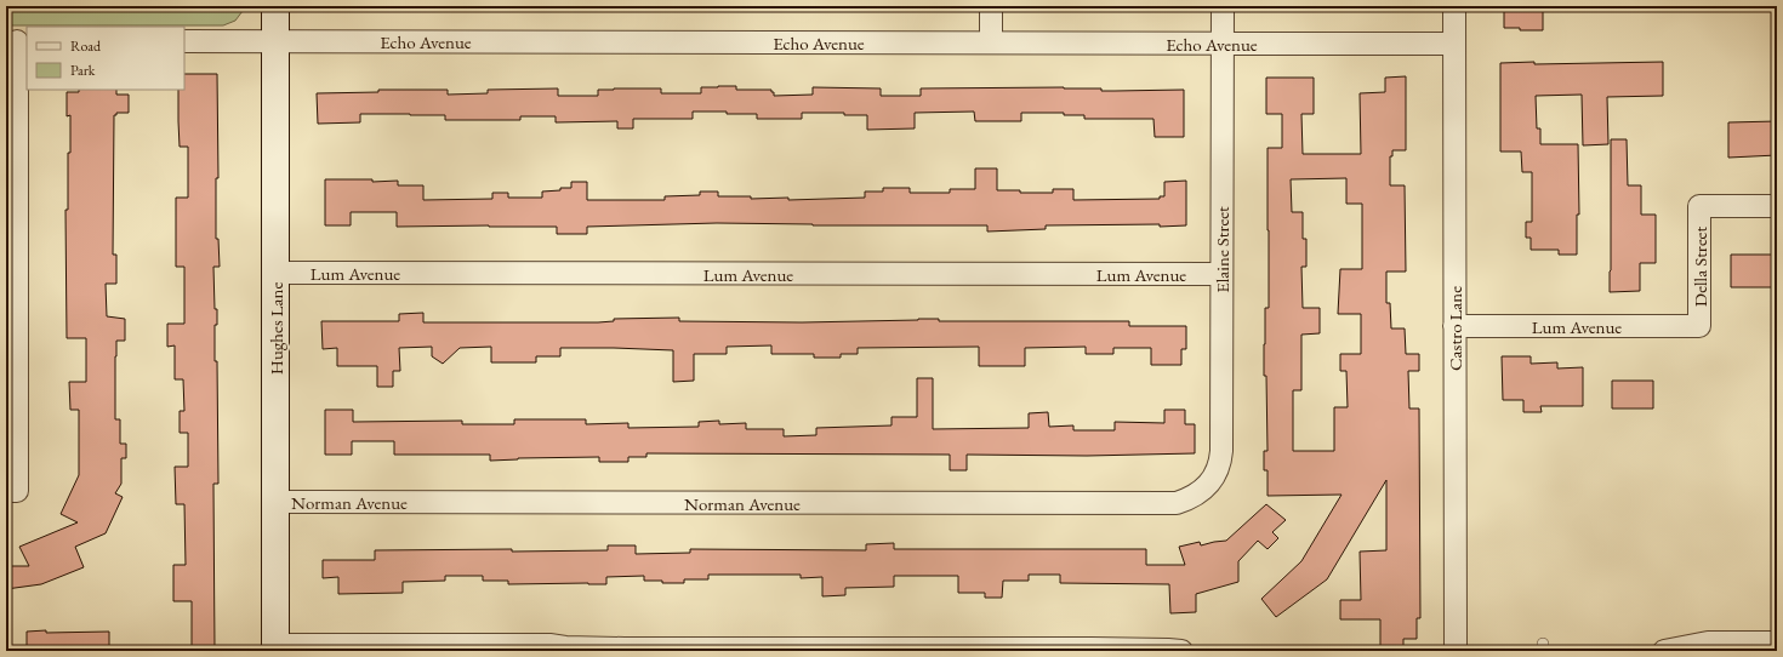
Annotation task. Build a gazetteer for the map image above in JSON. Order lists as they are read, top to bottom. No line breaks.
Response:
{"streets":{"street":["Echo Avenue","Elaine Street","Della Street","Lum Avenue","Hughes Lane","Castro Lane","Norman Avenue"]},"crossings":[["Echo Avenue","Elaine Street"],["Echo Avenue","Hughes Lane"],["Echo Avenue","Castro Lane"],["Elaine Street","Lum Avenue"],["Elaine Street","Norman Avenue"],["Della Street","Lum Avenue"],["Lum Avenue","Hughes Lane"],["Lum Avenue","Castro Lane"],["Hughes Lane","Norman Avenue"]],"legend":["Road","Park"]}
